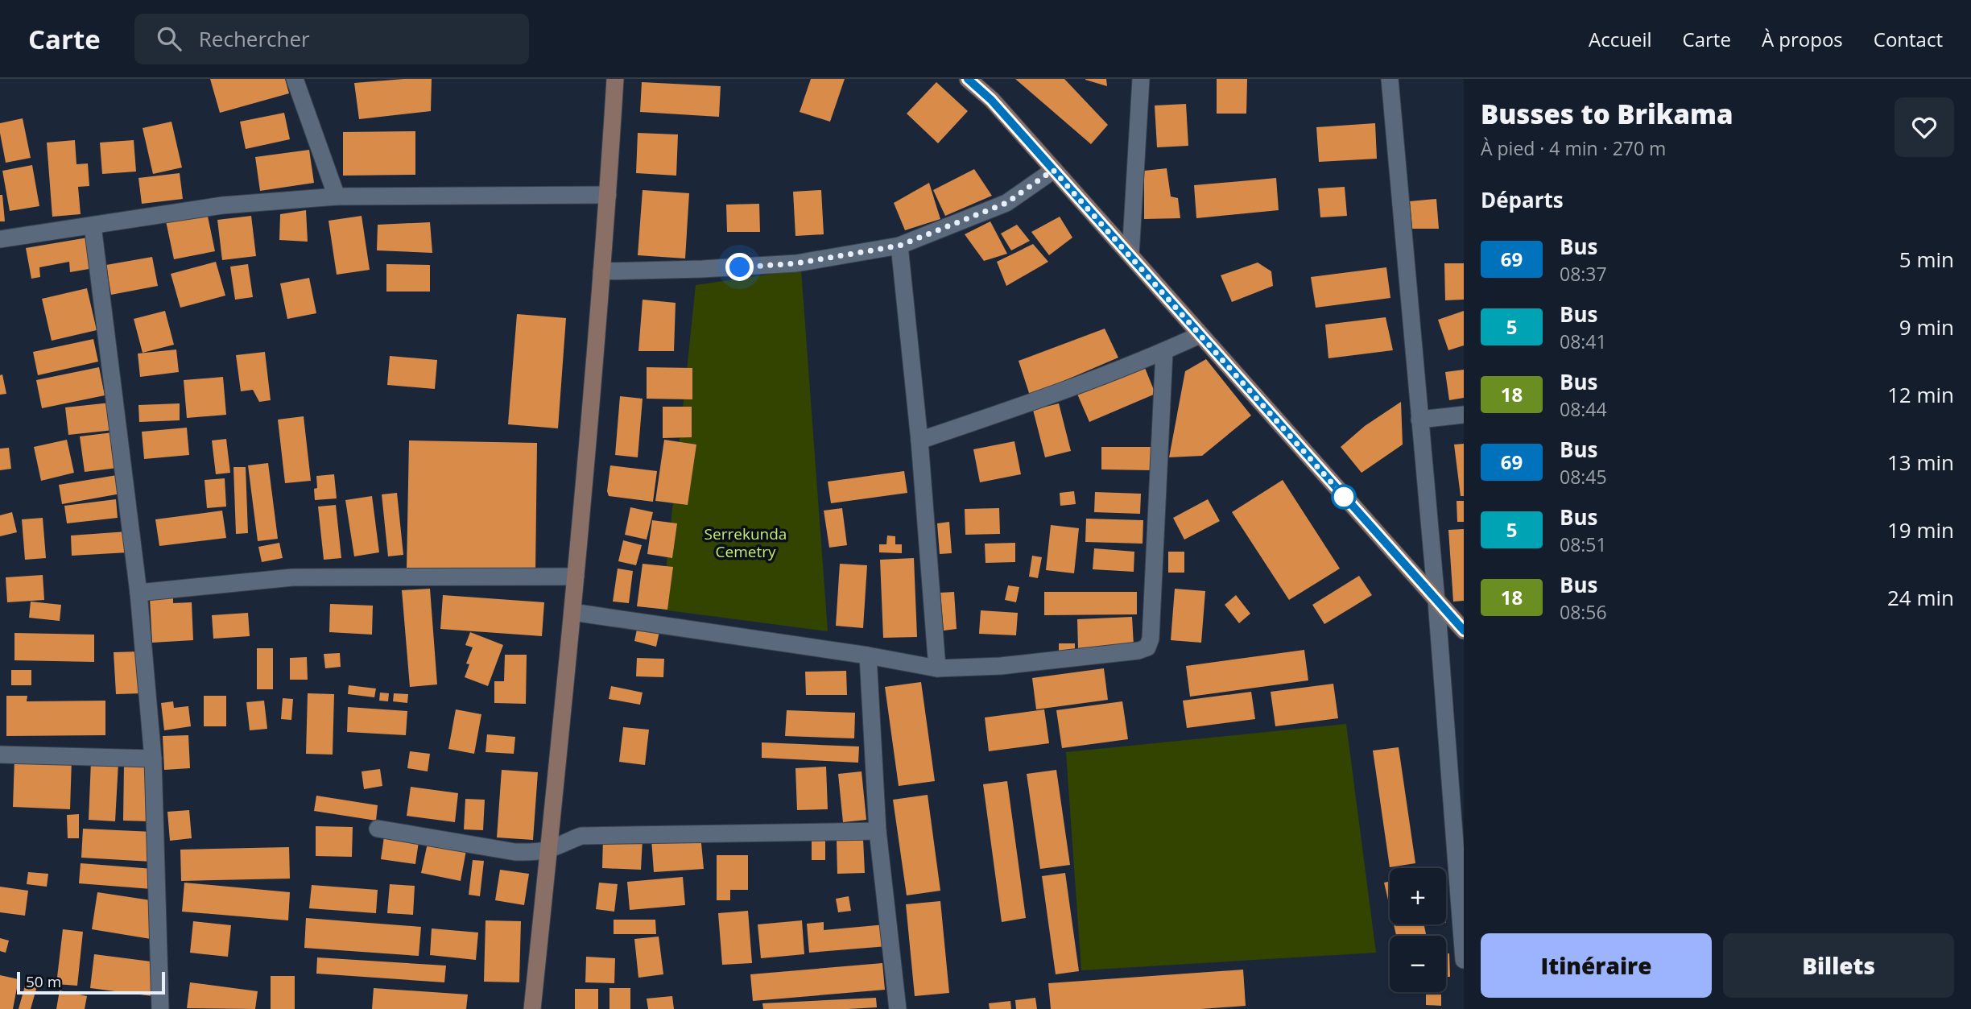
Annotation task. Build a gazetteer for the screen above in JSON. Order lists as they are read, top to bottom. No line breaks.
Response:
{"parks":["Serrekunda Cemetry"],"lines":["bus line 69"],"scale_bar":"50 m","page":{"header":"Carte","search":"Rechercher","nav":["Accueil","Carte","À propos","Contact"],"heading":[["Busses to Brikama","À pied · 4 min · 270 m"],"Départs"],"list":[{"mark":"69","name":"Bus","note":"08:37","value":"5 min"},{"mark":"5","name":"Bus","note":"08:41","value":"9 min"},{"mark":"18","name":"Bus","note":"08:44","value":"12 min"},{"mark":"69","name":"Bus","note":"08:45","value":"13 min"},{"mark":"5","name":"Bus","note":"08:51","value":"19 min"},{"mark":"18","name":"Bus","note":"08:56","value":"24 min"}],"map_buttons":["+","−"],"buttons":["Itinéraire","Billets"],"scale":"50 m"}}
